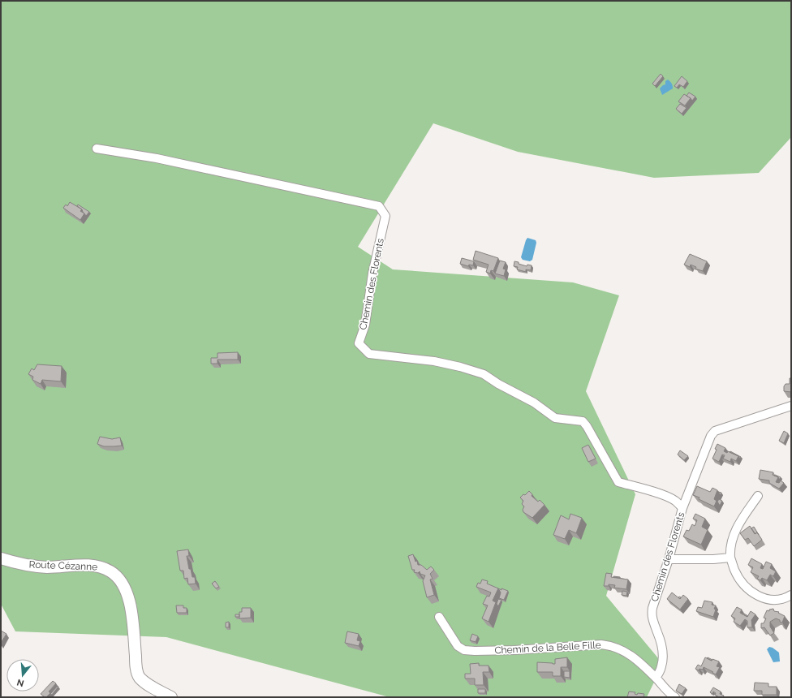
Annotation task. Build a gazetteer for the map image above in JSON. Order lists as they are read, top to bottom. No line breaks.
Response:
{"streets":{"street":["Chemin des Florents","Route Cézanne","Chemin de la Belle Fille"]},"crossings":[["Chemin des Florents","Chemin de la Belle Fille"]],"north":"bottom"}
